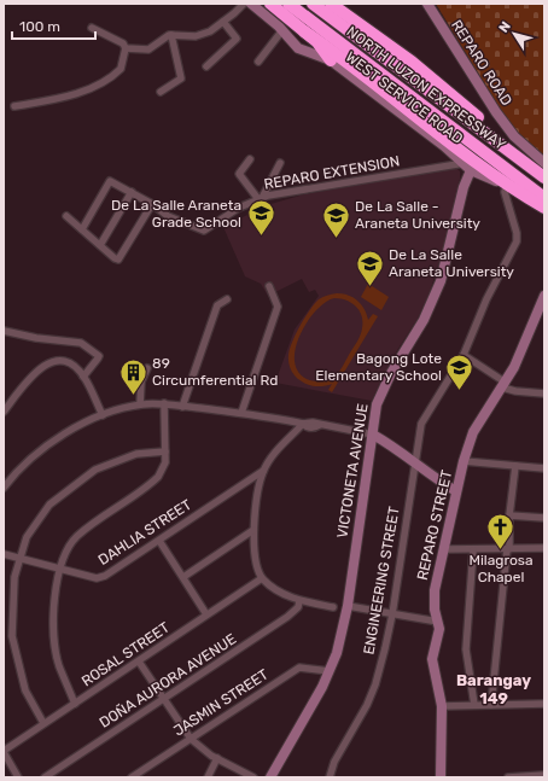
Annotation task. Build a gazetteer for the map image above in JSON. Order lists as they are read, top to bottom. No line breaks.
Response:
{"streets":{"highway":["NORTH LUZON EXPRESSWAY"],"main road":["REPARO ROAD","WEST SERVICE ROAD","VICTONETA AVENUE","REPARO STREET"],"street":["REPARO EXTENSION","DAHLIA STREET","ENGINEERING STREET","ROSAL STREET","DOÑA AURORA AVENUE","JASMIN STREET"]},"crossings":[["WEST SERVICE ROAD","REPARO EXTENSION"],["WEST SERVICE ROAD","VICTONETA AVENUE"],["WEST SERVICE ROAD","ENGINEERING STREET"],["REPARO EXTENSION","VICTONETA AVENUE"],["VICTONETA AVENUE","JASMIN STREET"]],"districts":["Barangay 149"],"places":{"school or university":["De La Salle Araneta Grade School","De La Salle - Araneta University","De La Salle Araneta University","Bagong Lote Elementary School"],"building":["89 Circumferential Rd"],"church":["Milagrosa Chapel"]},"scale_bar":"100 m","north":"top left"}
